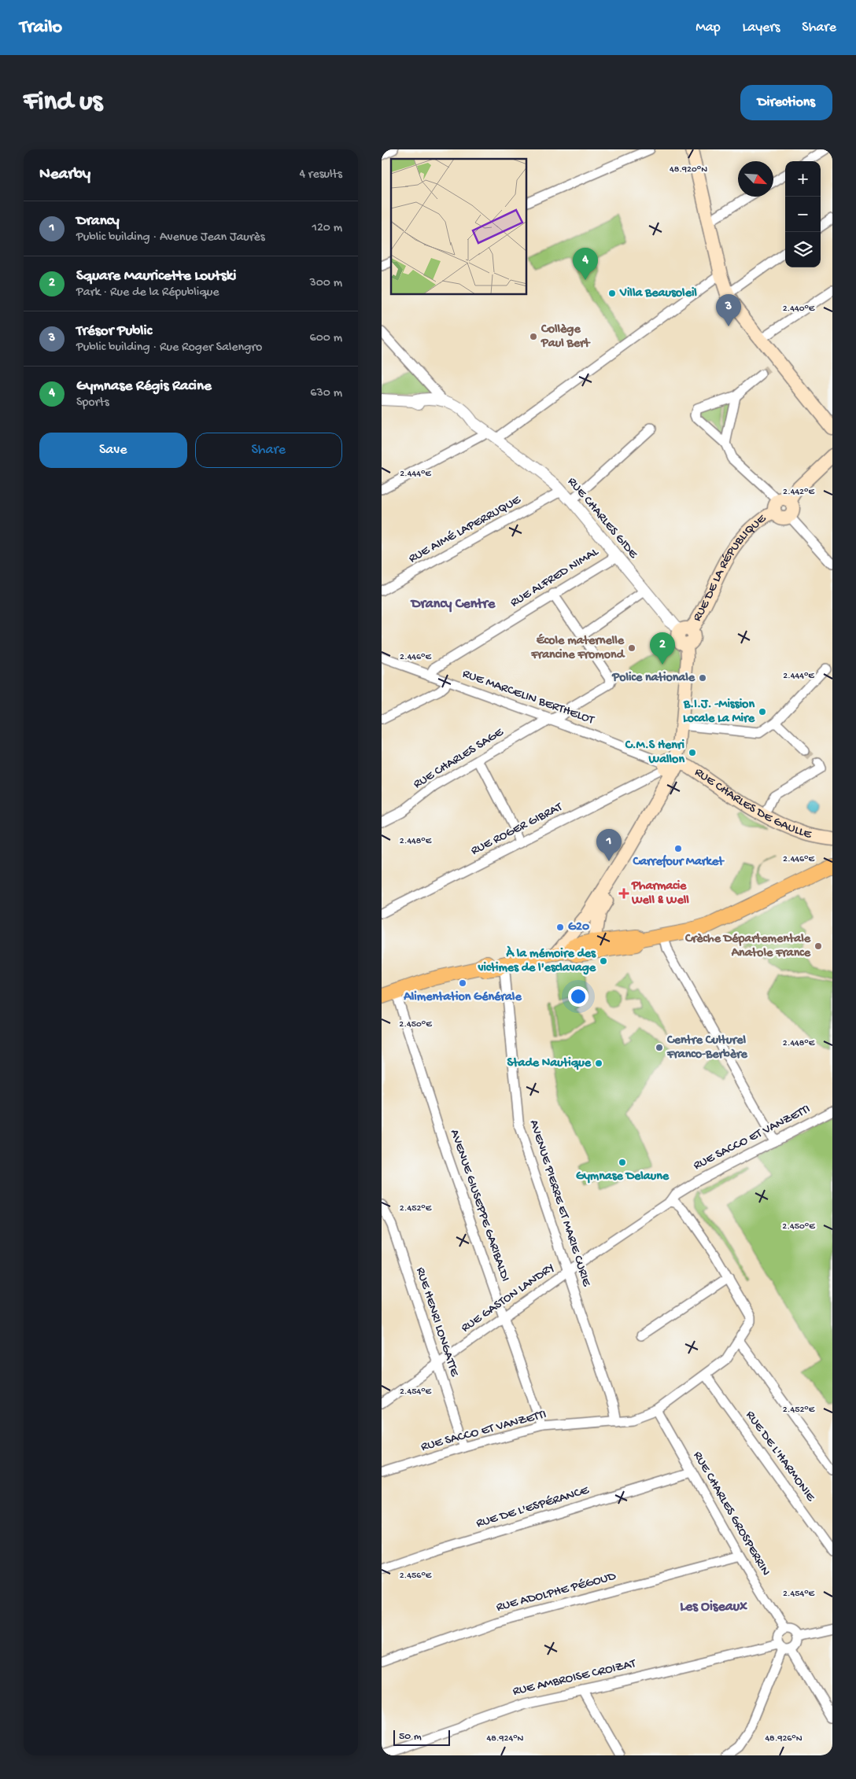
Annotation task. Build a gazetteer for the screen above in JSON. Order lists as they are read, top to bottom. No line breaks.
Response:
{"streets":{"main road":["RUE DE LA RÉPUBLIQUE","RUE CHARLES DE GAULLE"],"street":["RUE CHARLES GIDE","RUE AIMÉ LAPERRUQUE","RUE ALFRED NIMAL","RUE MARCELIN BERTHELOT","RUE CHARLES SAGE","RUE ROGER GIBRAT","RUE SACCO ET VANZETTI","AVENUE PIERRE ET MARIE CURIE","AVENUE GIUSEPPE GARIBALDI","RUE GASTON LANDRY","RUE HENRI LONGATTE","RUE DE L'HARMONIE","RUE DE L'ESPÉRANCE","RUE CHARLES GROSPERRIN","RUE ADOLPHE PÉGOUD","RUE AMBROISE CROIZAT"]},"crossings":[["RUE CHARLES GIDE","RUE AIMÉ LAPERRUQUE"],["RUE CHARLES GIDE","RUE DE LA RÉPUBLIQUE"],["RUE CHARLES GIDE","RUE ALFRED NIMAL"],["RUE ALFRED NIMAL","RUE MARCELIN BERTHELOT"],["RUE MARCELIN BERTHELOT","RUE CHARLES SAGE"],["RUE MARCELIN BERTHELOT","RUE CHARLES DE GAULLE"],["RUE MARCELIN BERTHELOT","RUE ROGER GIBRAT"],["RUE CHARLES DE GAULLE","RUE ROGER GIBRAT"],["RUE SACCO ET VANZETTI","AVENUE PIERRE ET MARIE CURIE"],["RUE SACCO ET VANZETTI","AVENUE GIUSEPPE GARIBALDI"],["RUE SACCO ET VANZETTI","RUE GASTON LANDRY"],["RUE SACCO ET VANZETTI","RUE HENRI LONGATTE"],["RUE SACCO ET VANZETTI","RUE DE L'HARMONIE"],["RUE SACCO ET VANZETTI","RUE CHARLES GROSPERRIN"],["AVENUE PIERRE ET MARIE CURIE","RUE GASTON LANDRY"],["AVENUE GIUSEPPE GARIBALDI","RUE GASTON LANDRY"],["RUE GASTON LANDRY","RUE HENRI LONGATTE"],["RUE DE L'ESPÉRANCE","RUE CHARLES GROSPERRIN"],["RUE CHARLES GROSPERRIN","RUE ADOLPHE PÉGOUD"],["RUE CHARLES GROSPERRIN","RUE AMBROISE CROIZAT"]],"districts":["Drancy Centre","Les Oiseaux"],"places":{"other":["Villa Beausoleil","Collège Paul Bert","École maternelle Francine Fromond","Police nationale","B.I.J. -Mission Locale La Mire","C.M.S Henri Wallon","Carrefour Market","G20","Crèche Départementale Anatole France","À la mémoire des victimes de l'esclavage","Alimentation Générale","Centre Culturel Franco-Berbère","Stade Nautique","Gymnase Delaune"],"health":["Pharmacie Well & Well"]},"scale_bar":"50 m","north":"bottom right","page":{"header":"Trailo","nav":["Map","Layers","Share"],"buttons":["Directions",["Save","Share"]],"title":"Find us","heading":["Nearby","4 results"],"map_buttons":["+","−"],"list":[{"mark":"1","name":"Drancy","note":"Public building · Avenue Jean Jaurès","value":"120 m"},{"mark":"2","name":"Square Mauricette Loutski","note":"Park · Rue de la République","value":"300 m"},{"mark":"3","name":"Trésor Public","note":"Public building · Rue Roger Salengro","value":"600 m"},{"mark":"4","name":"Gymnase Régis Racine","note":"Sports","value":"630 m"}],"pins":["4","3","2","1"],"scale":"50 m"},"coordinates":["48.920°N","2.440°E","2.444°E","2.442°E","2.446°E","2.448°E","2.450°E","2.452°E","2.454°E","2.456°E","48.924°N","48.926°N"]}
